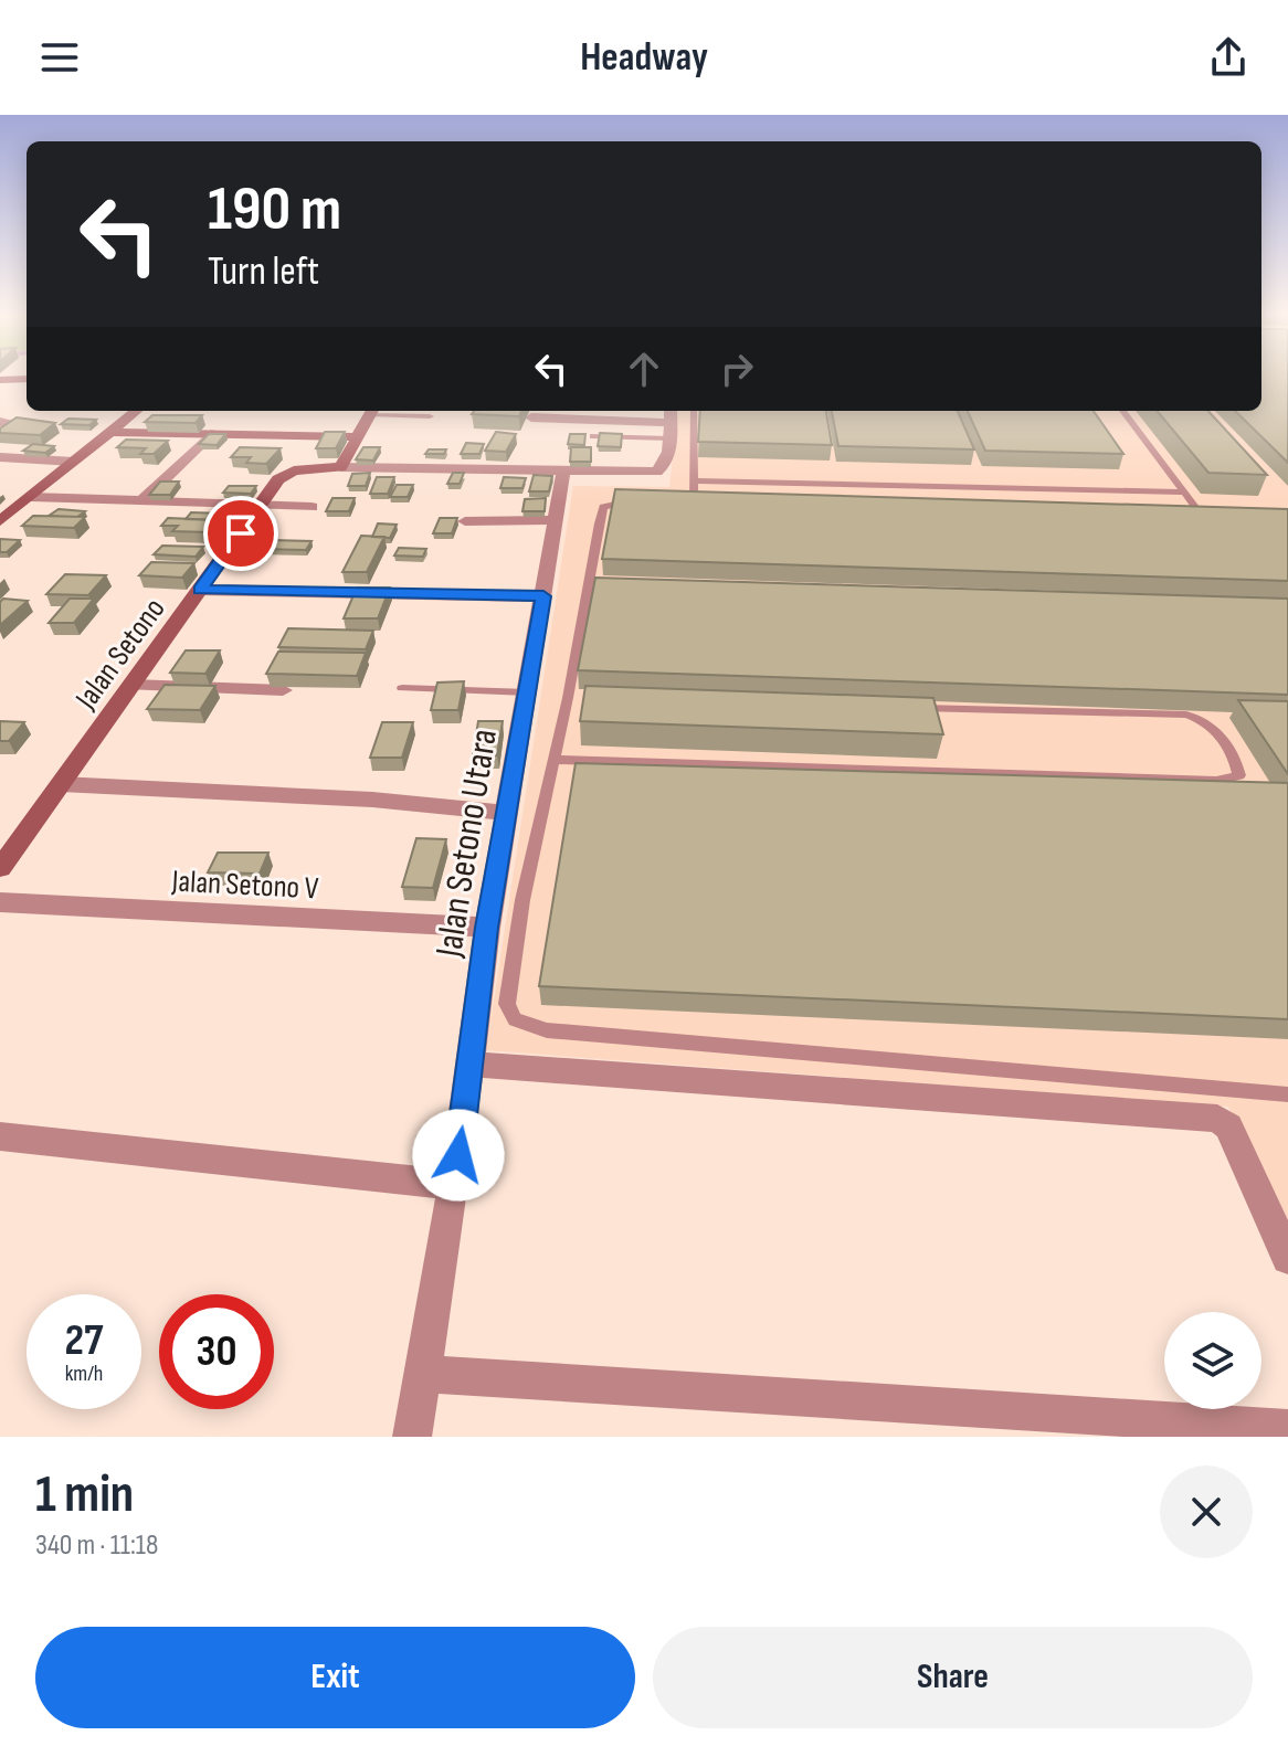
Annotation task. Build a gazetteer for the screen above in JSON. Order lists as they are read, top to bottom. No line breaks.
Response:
{"streets":{"street":["Jalan Setono","Jalan Setono Utara","Jalan Setono V"]},"crossings":[["Jalan Setono Utara","Jalan Setono V"]],"page":{"header":"Headway","turn":["190 m","Turn left"],"speed":"27 km/h","limit":"30","heading":["1 min","340 m · 11:18"],"buttons":["Exit","Share"]}}
